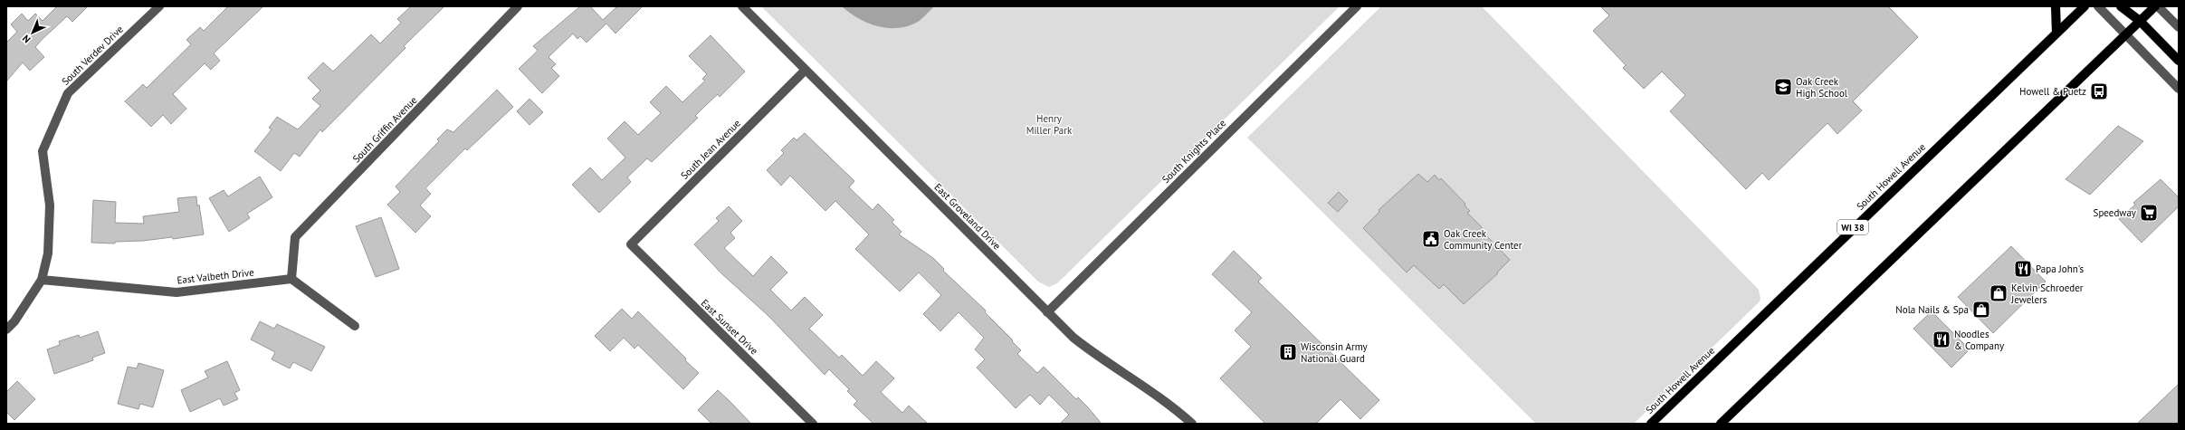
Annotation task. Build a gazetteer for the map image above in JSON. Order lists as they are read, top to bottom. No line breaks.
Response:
{"streets":{"main road":["South Howell Avenue","WI 38"],"street":["South Verdev Drive","South Griffin Avenue","South Jean Avenue","South Knights Place","East Groveland Drive","East Valbeth Drive","East Sunset Drive"]},"crossings":[["South Verdev Drive","East Valbeth Drive"],["South Griffin Avenue","East Valbeth Drive"],["South Jean Avenue","East Groveland Drive"],["South Jean Avenue","East Sunset Drive"],["South Knights Place","East Groveland Drive"]],"parks":["Henry Miller Park"],"places":{"school or university":["Oak Creek High School"],"bus stop":["Howell & Puetz"],"supermarket":["Speedway"],"public building":["Oak Creek Community Center"],"restaurant":["Papa John's","Noodles & Company"],"shop":["Kelvin Schroeder Jewelers","Nola Nails & Spa"],"building":["Wisconsin Army National Guard"]},"north":"bottom left"}
